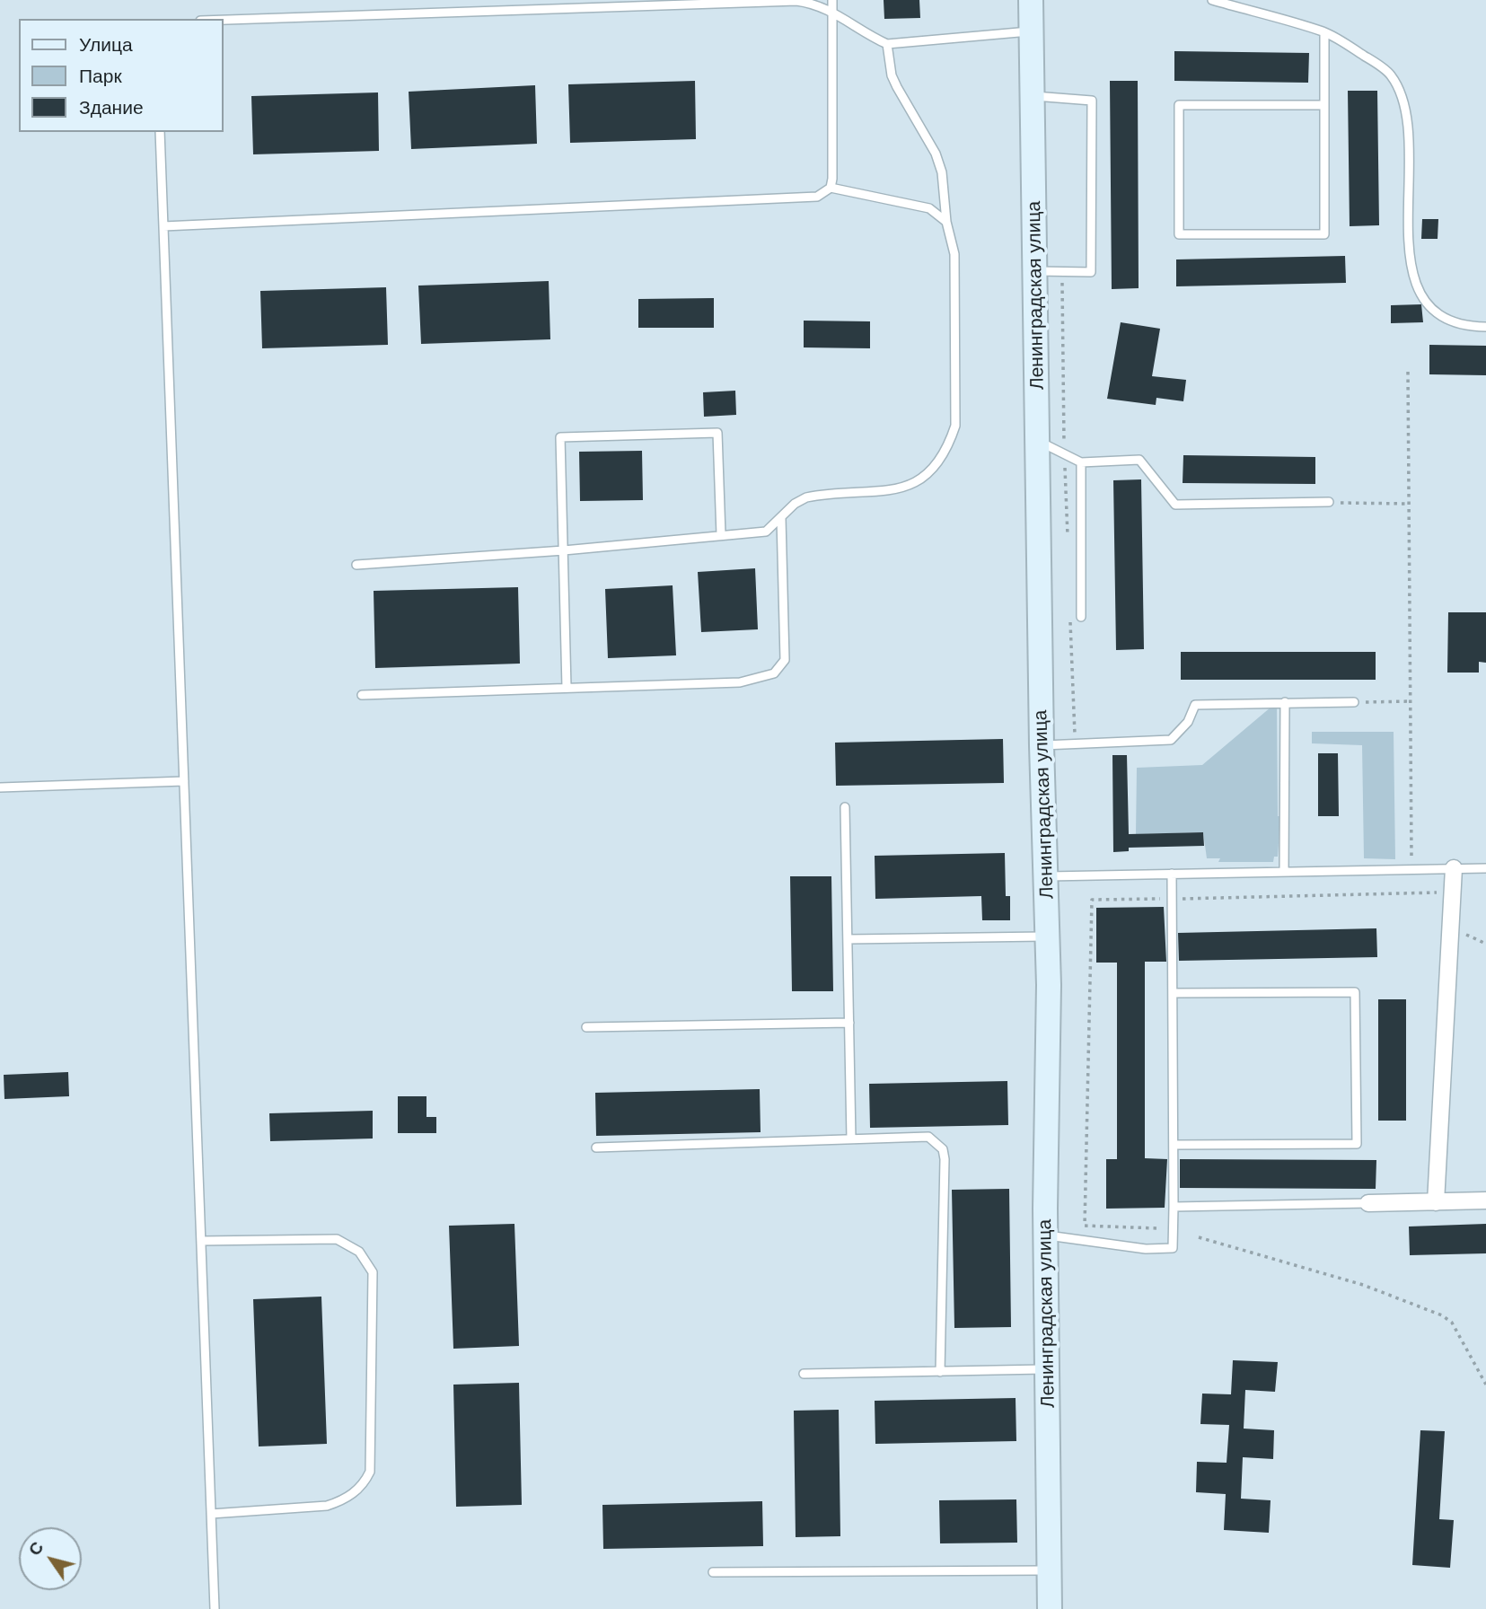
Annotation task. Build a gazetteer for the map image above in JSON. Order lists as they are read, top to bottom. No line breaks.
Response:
{"streets":{"street":["Ленинградская улица"]},"legend":["Улица","Парк","Здание"],"north":"top left"}
